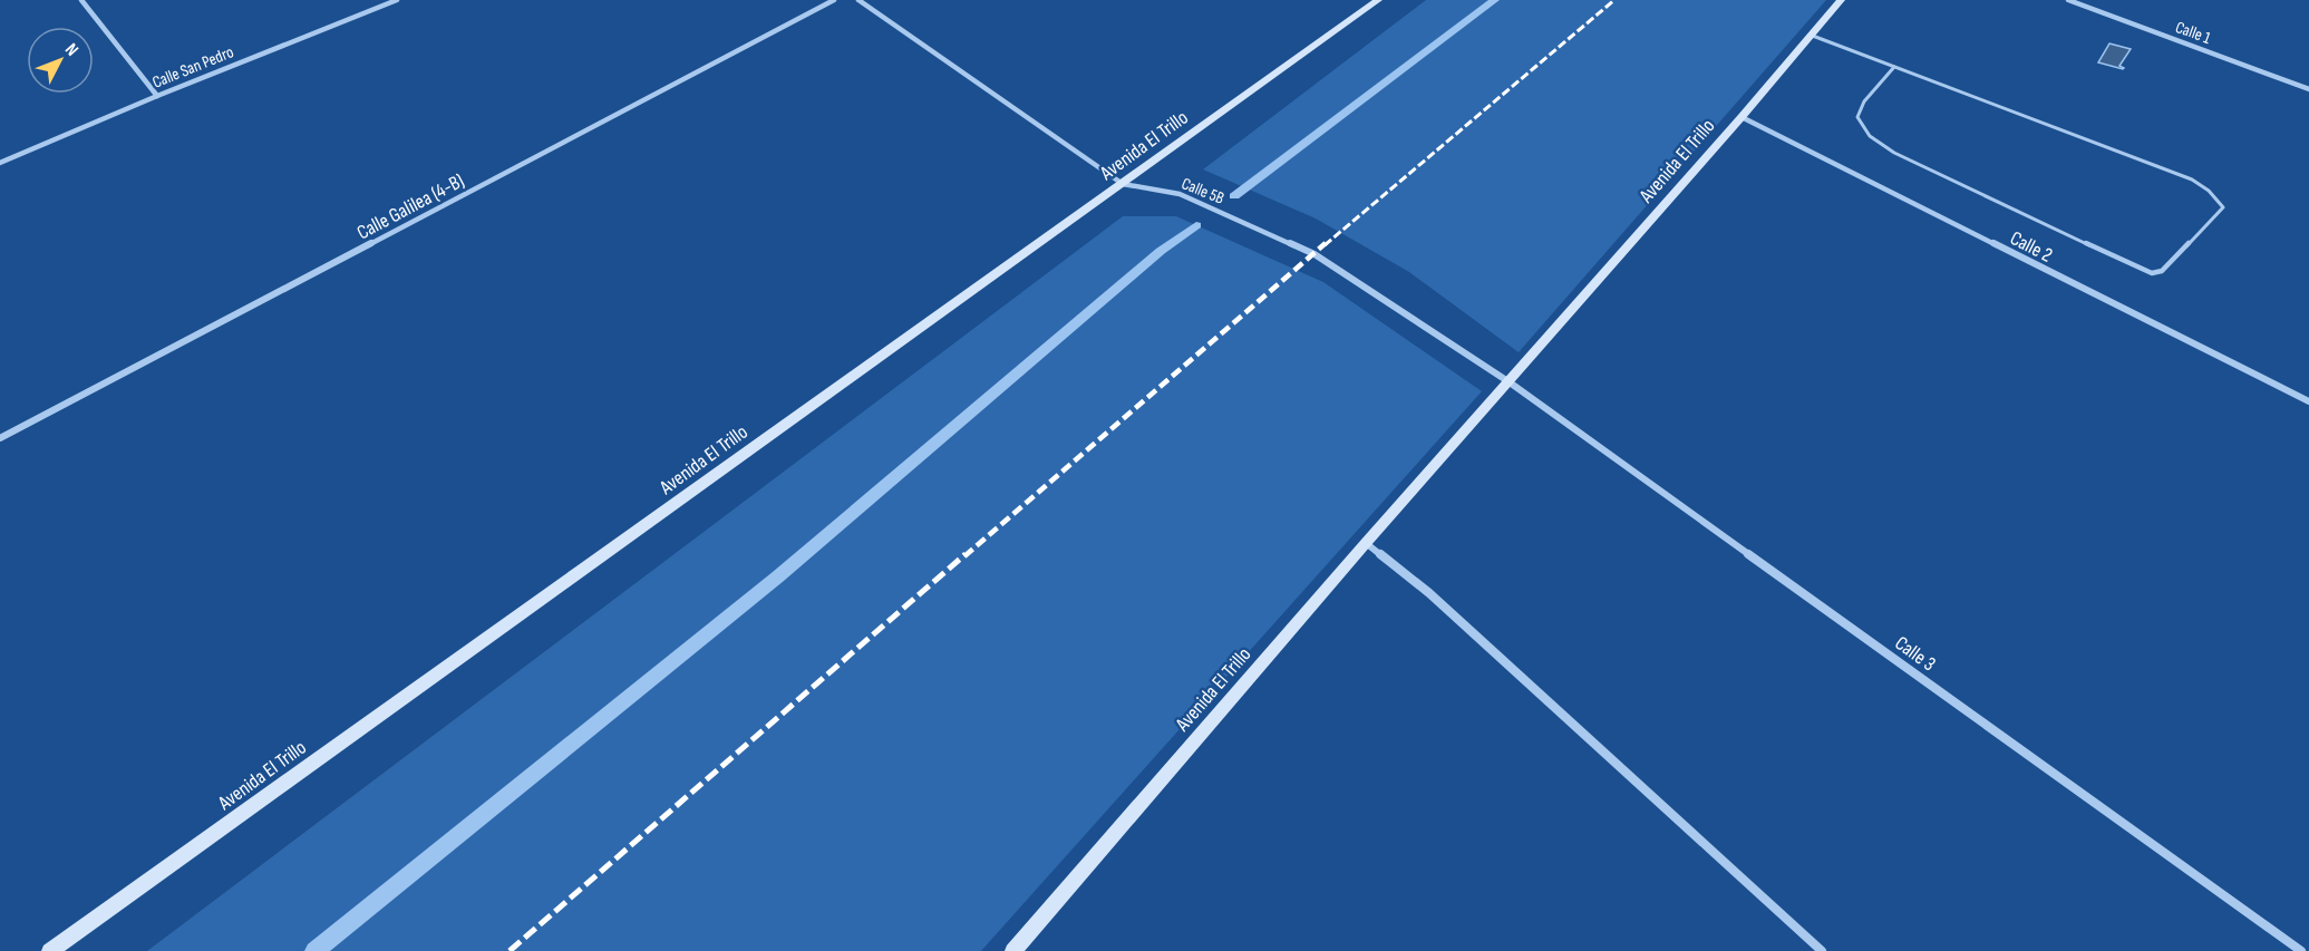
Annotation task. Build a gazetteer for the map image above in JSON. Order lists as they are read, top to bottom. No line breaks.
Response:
{"streets":{"main road":["Avenida El Trillo"],"street":["Calle 1","Calle San Pedro","Calle 5B","Calle Galilea (4-B)","Calle 2","Calle 3"]},"crossings":[["Avenida El Trillo","Calle 5B"],["Avenida El Trillo","Calle 2"],["Avenida El Trillo","Calle 3"],["Calle 5B","Calle 3"]],"north":"top right"}
